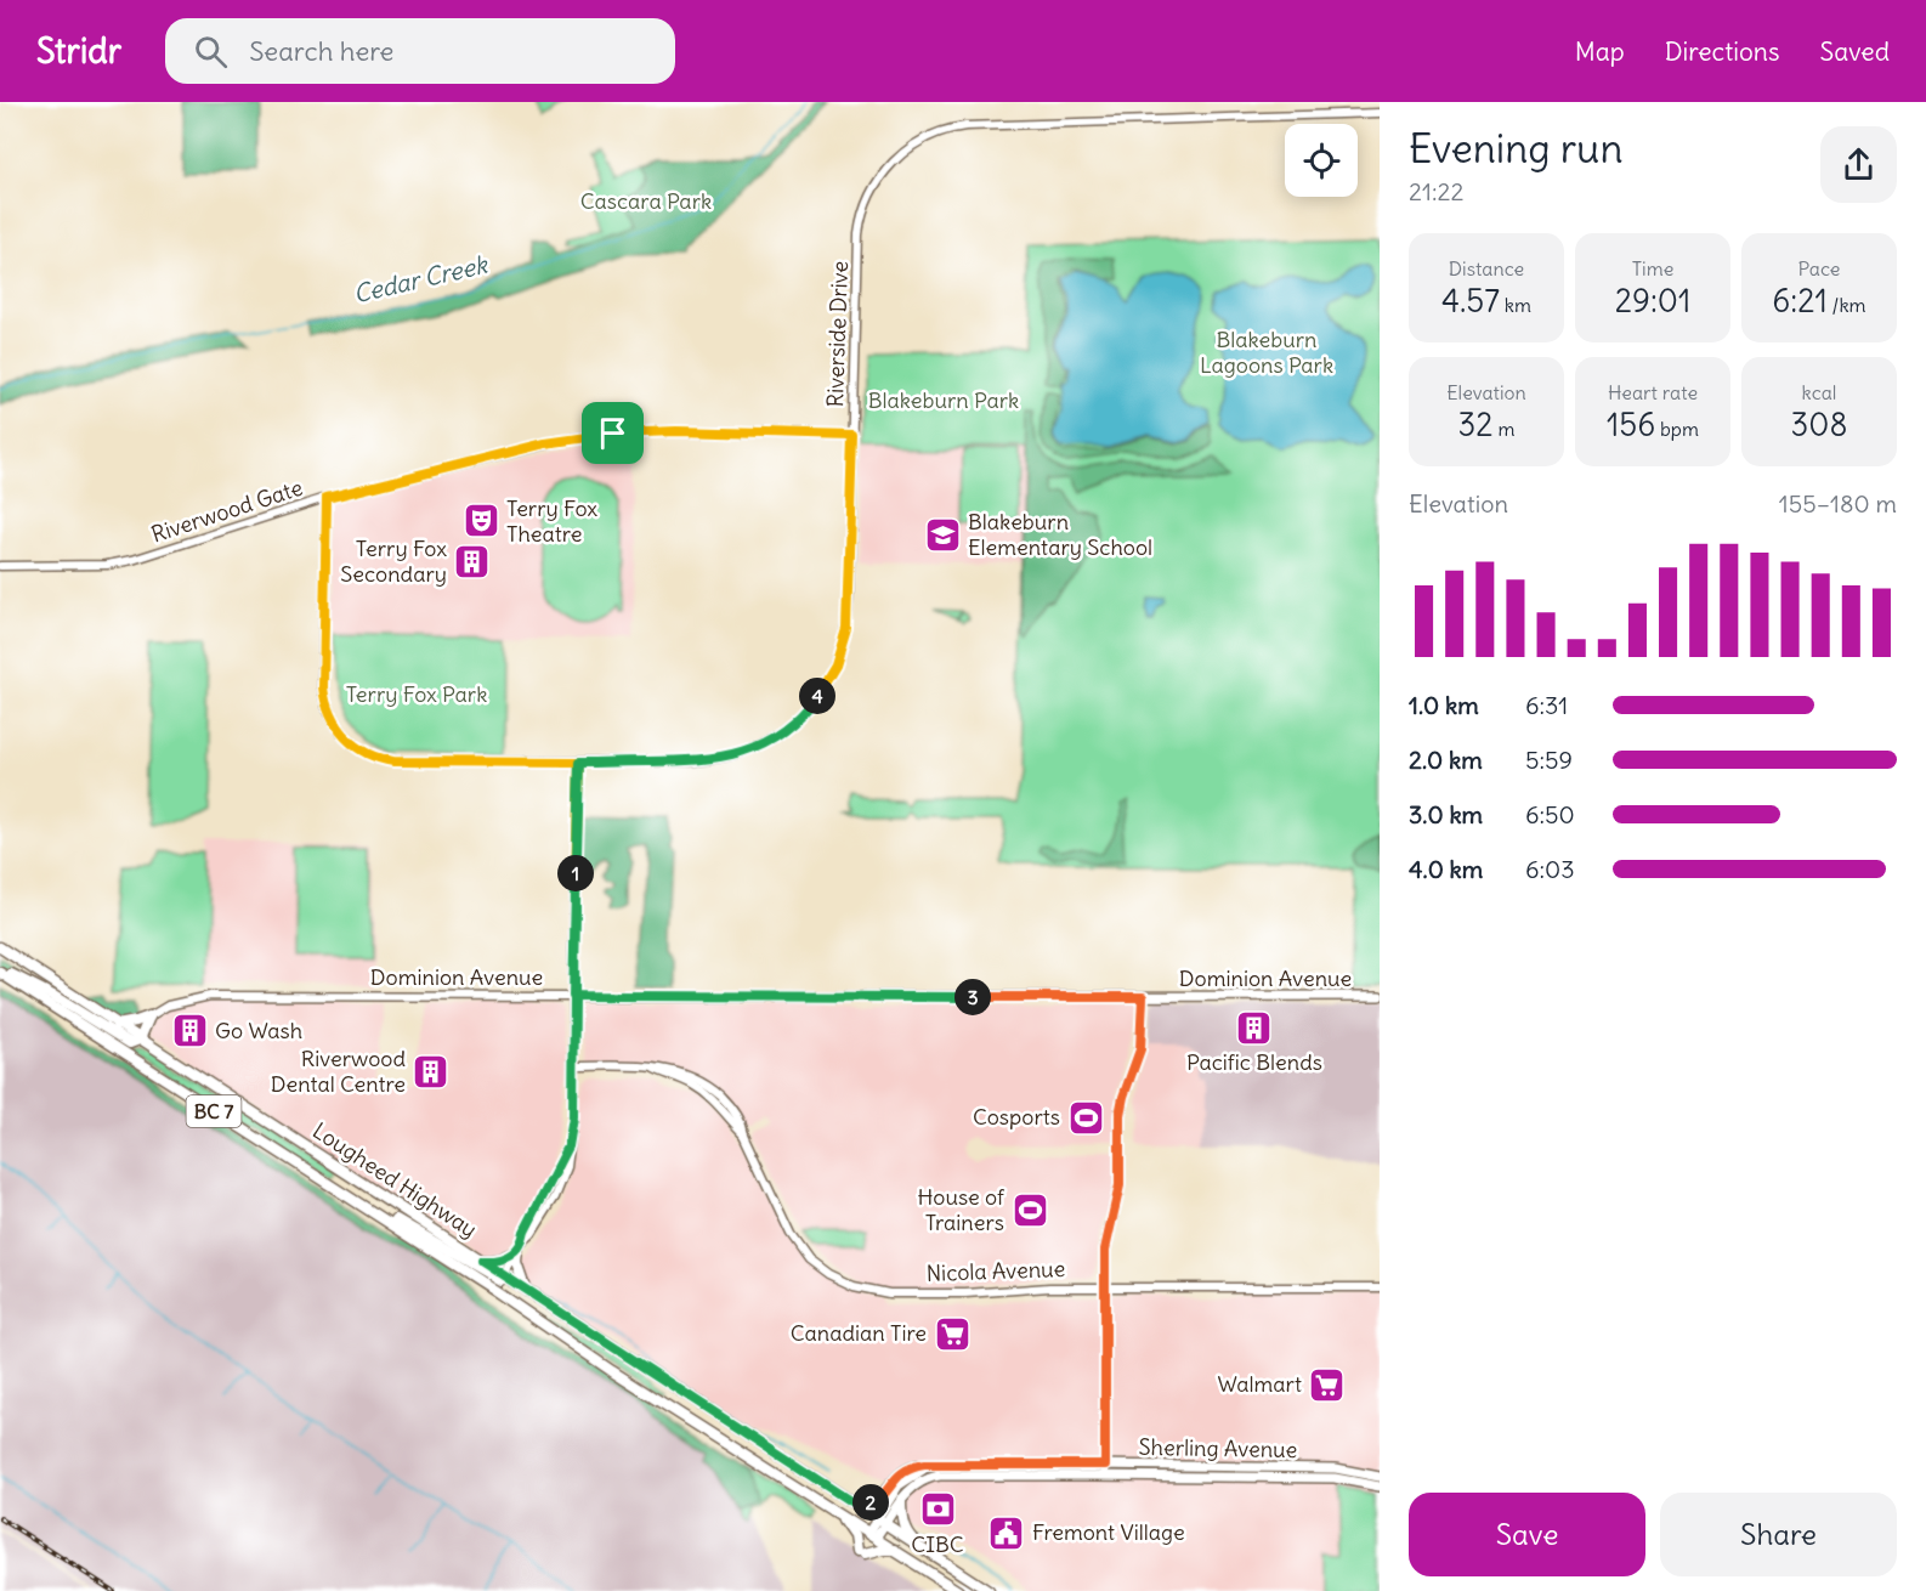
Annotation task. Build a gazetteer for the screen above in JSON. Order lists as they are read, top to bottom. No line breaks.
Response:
{"streets":{"main road":["Dominion Avenue","BC 7","Lougheed Highway","Sherling Avenue"],"street":["Riverside Drive","Riverwood Gate","Nicola Avenue"]},"crossings":[["Riverside Drive","Riverwood Gate"],["Lougheed Highway","Sherling Avenue"]],"water":["Cedar Creek"],"parks":["Cascara Park","Blakeburn Lagoons Park","Blakeburn Park","Terry Fox Park"],"places":{"theatre":["Terry Fox Theatre"],"school or university":["Blakeburn Elementary School"],"building":["Terry Fox Secondary","Pacific Blends","Go Wash","Riverwood Dental Centre"],"sports":["Cosports","House of Trainers"],"supermarket":["Canadian Tire","Walmart"],"bank":["CIBC"],"public building":["Fremont Village"]},"page":{"header":"Stridr","search":"Search here","nav":["Map","Directions","Saved"],"heading":["Evening run","21:22"],"stats":[["Distance","4.57 km"],["Time","29:01"],["Pace","6:21 /km"],["Elevation","32 m"],["Heart rate","156 bpm"],["kcal","308"]],"chart":["Elevation","155–180 m"],"pins":["4","1","3","2"],"list":[{"name":"1.0 km","note":"6:31"},{"name":"2.0 km","note":"5:59"},{"name":"3.0 km","note":"6:50"},{"name":"4.0 km","note":"6:03"}],"buttons":["Save","Share"]}}
